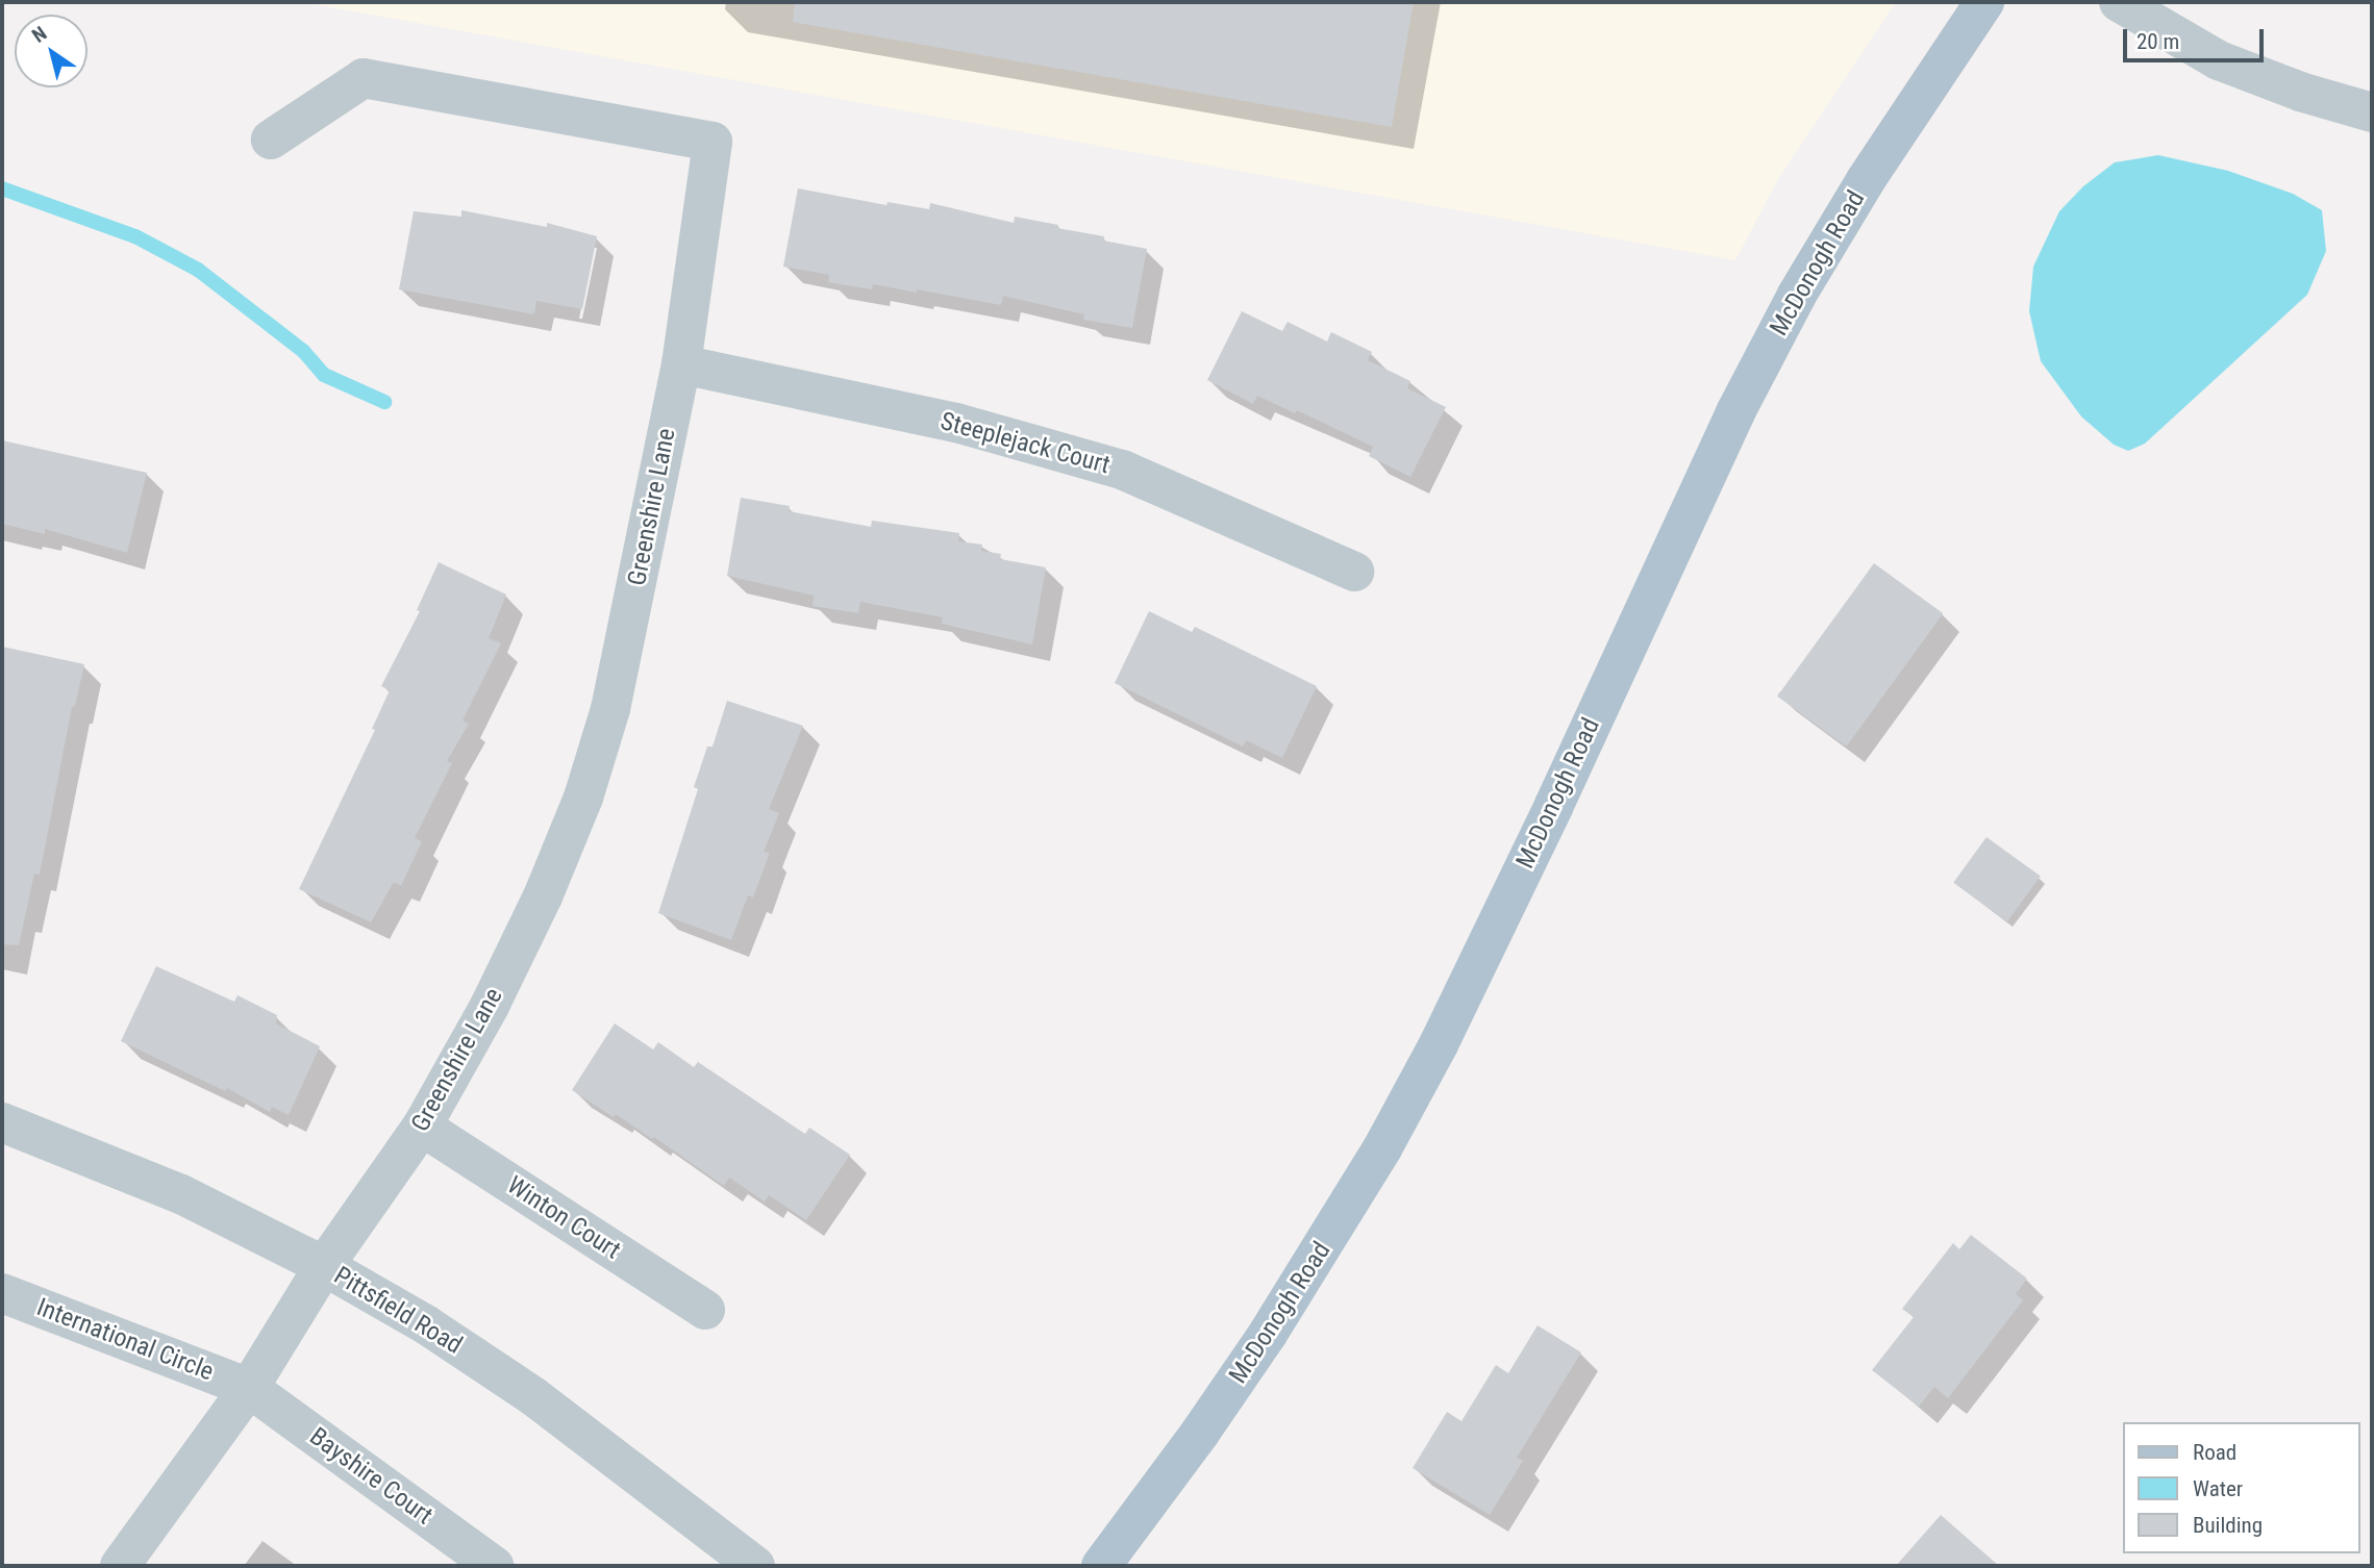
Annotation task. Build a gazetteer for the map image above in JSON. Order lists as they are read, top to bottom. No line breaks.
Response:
{"streets":{"main road":["McDonogh Road"],"street":["Steeplejack Court","Greenshire Lane","Winton Court","Pittsfield Road","International Circle","Bayshire Court"]},"crossings":[["Steeplejack Court","Greenshire Lane"],["Greenshire Lane","Winton Court"],["Greenshire Lane","Pittsfield Road"],["Greenshire Lane","International Circle"],["Pittsfield Road","International Circle"],["International Circle","Bayshire Court"]],"legend":["Road","Water","Building"],"scale_bar":"20 m","north":"top left"}
